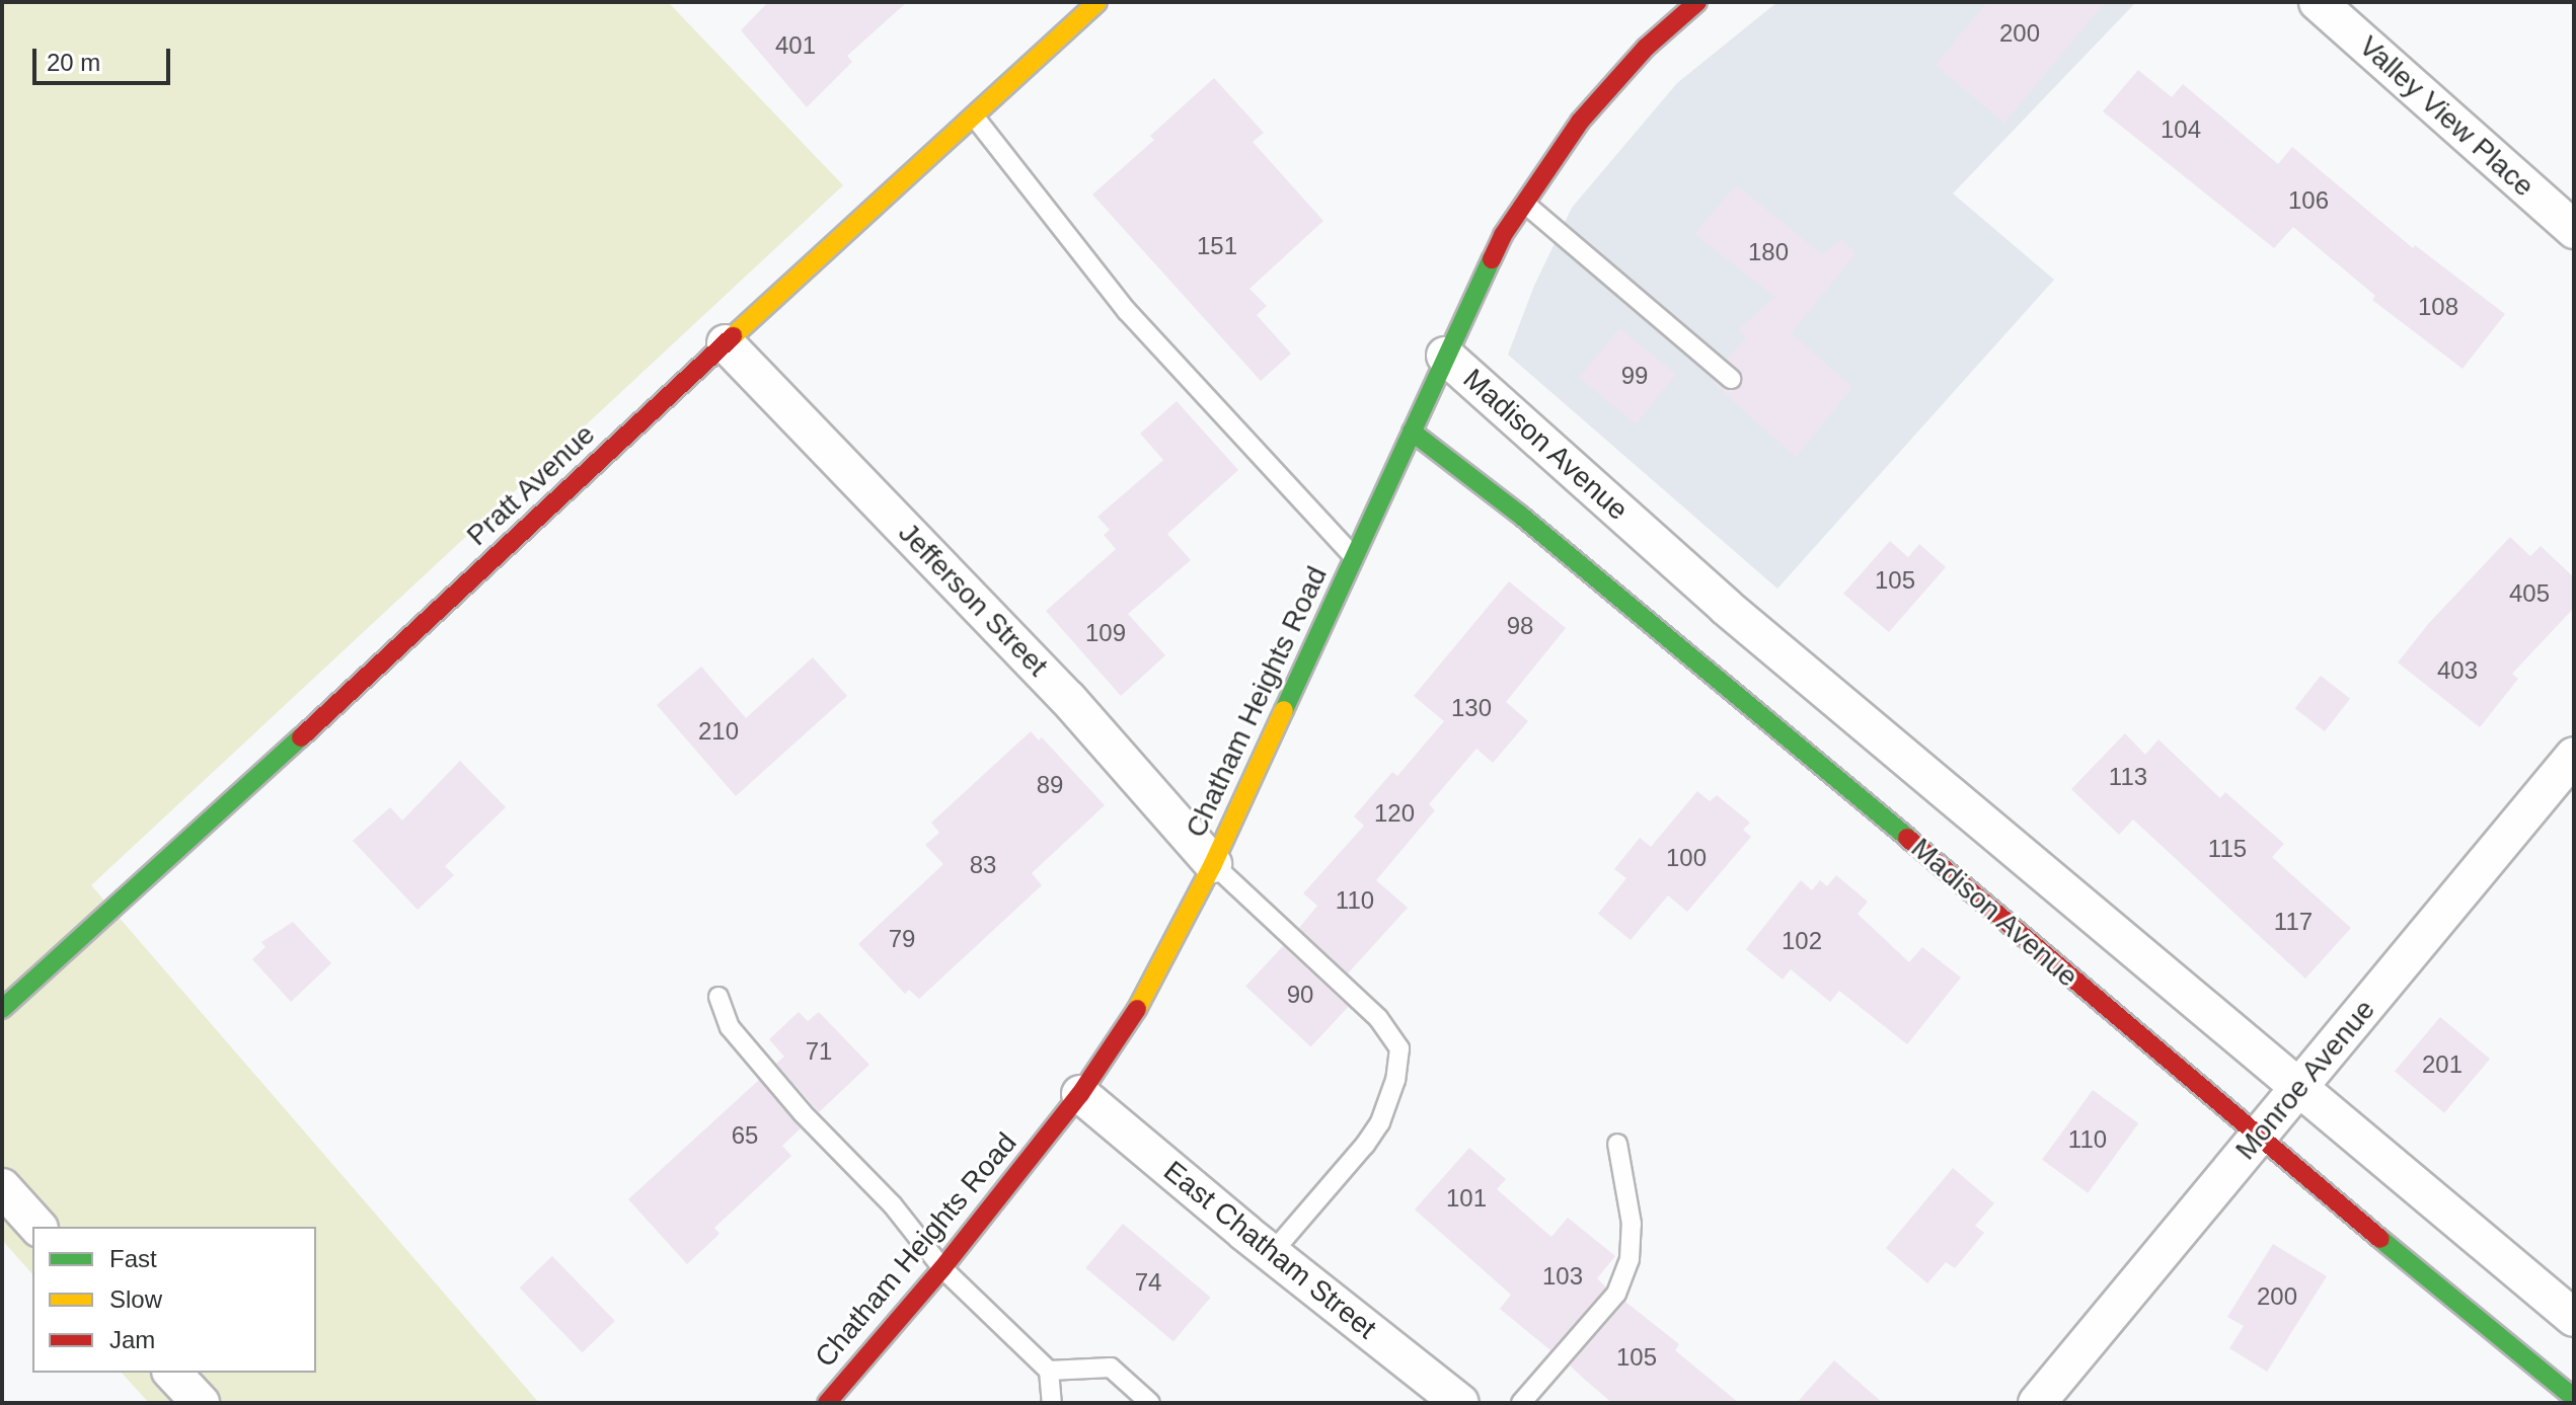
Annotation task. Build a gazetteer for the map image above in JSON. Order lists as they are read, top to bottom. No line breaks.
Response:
{"streets":{"street":["Valley View Place","Madison Avenue","Pratt Avenue","Jefferson Street","Chatham Heights Road","Monroe Avenue","East Chatham Street"]},"crossings":[["Madison Avenue","Chatham Heights Road"],["Madison Avenue","Monroe Avenue"],["Pratt Avenue","Jefferson Street"],["Jefferson Street","Chatham Heights Road"],["Chatham Heights Road","East Chatham Street"]],"house_numbers":["200","401","104","106","151","180","108","99","105","405","98","109","403","130","210","113","89","120","115","100","83","110","117","79","102","90","71","201","65","110","101","103","74","200","105"],"legend":["Fast","Slow","Jam"],"scale_bar":"20 m"}
